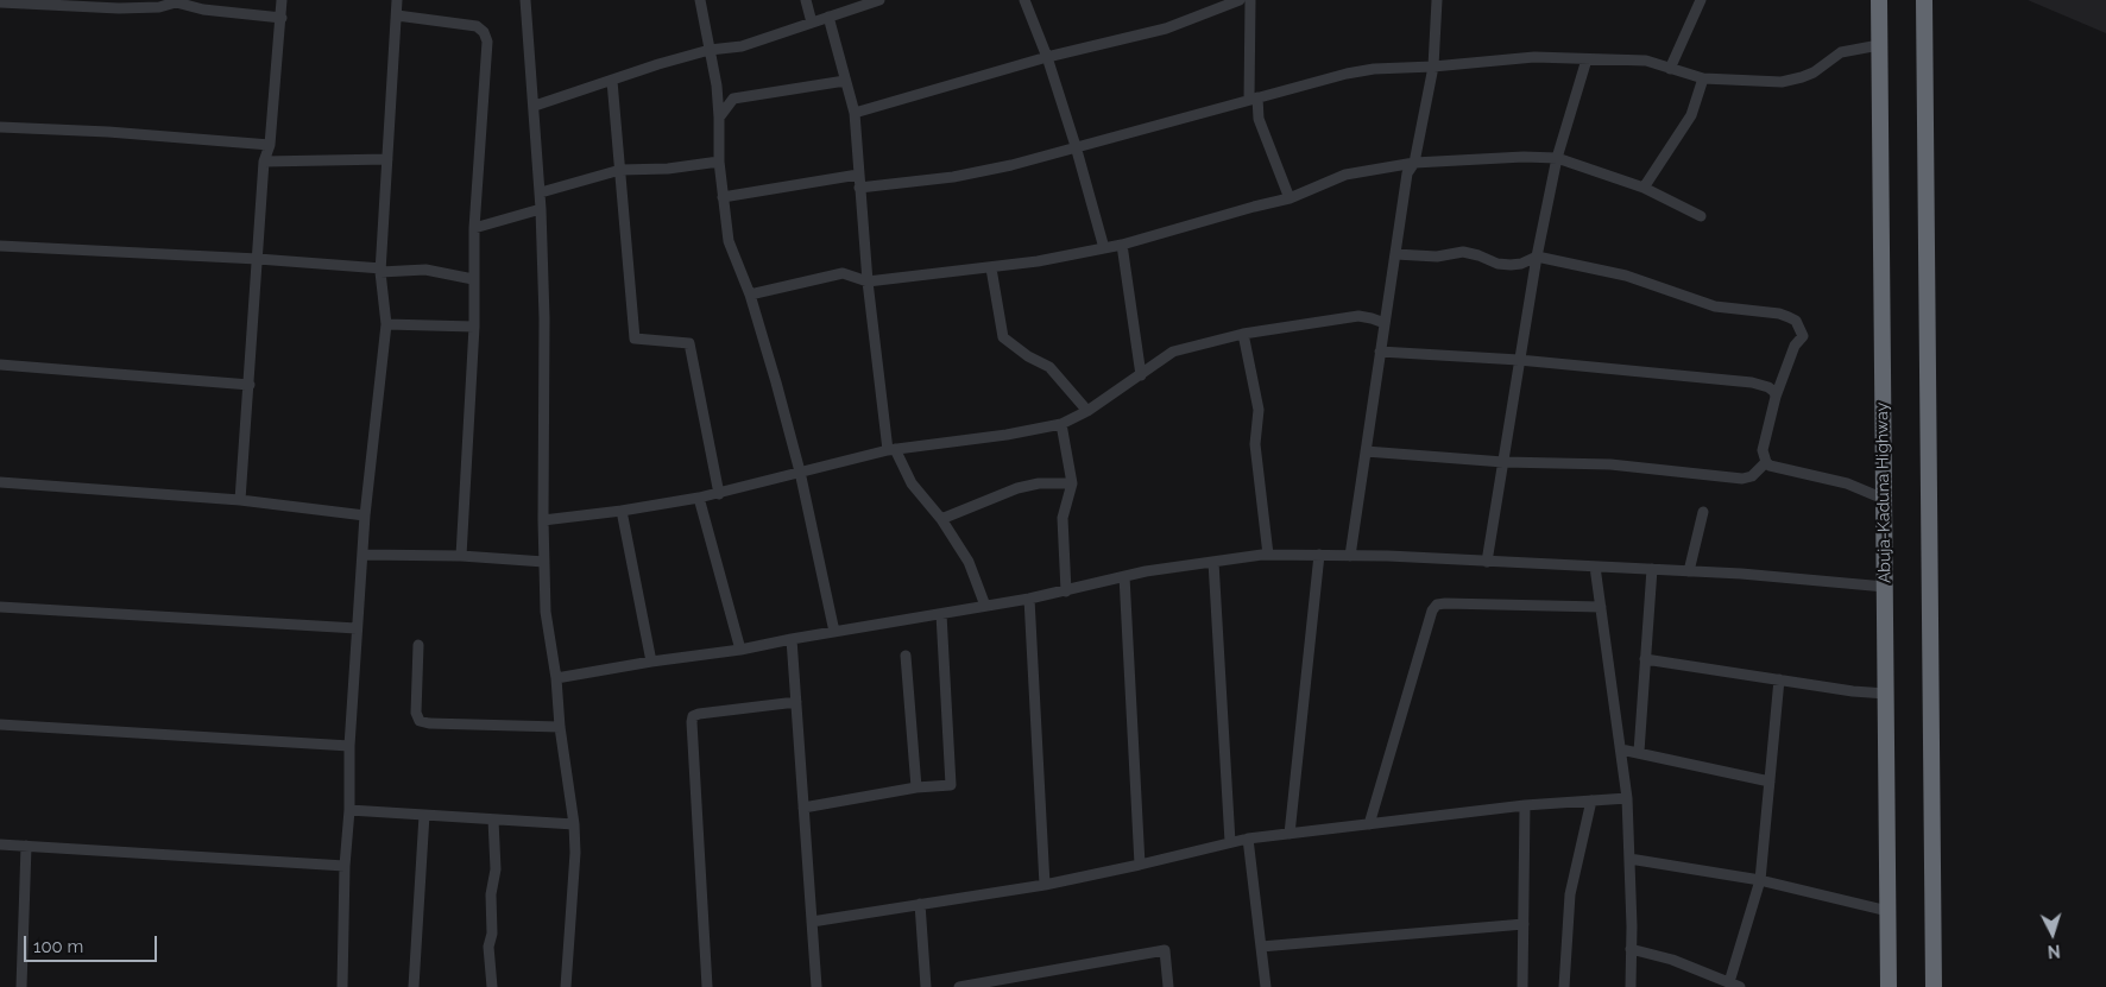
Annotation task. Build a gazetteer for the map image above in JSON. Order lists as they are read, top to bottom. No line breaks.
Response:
{"streets":{"highway":["Abuja-Kaduna Highway"]},"scale_bar":"100 m","north":"bottom"}
